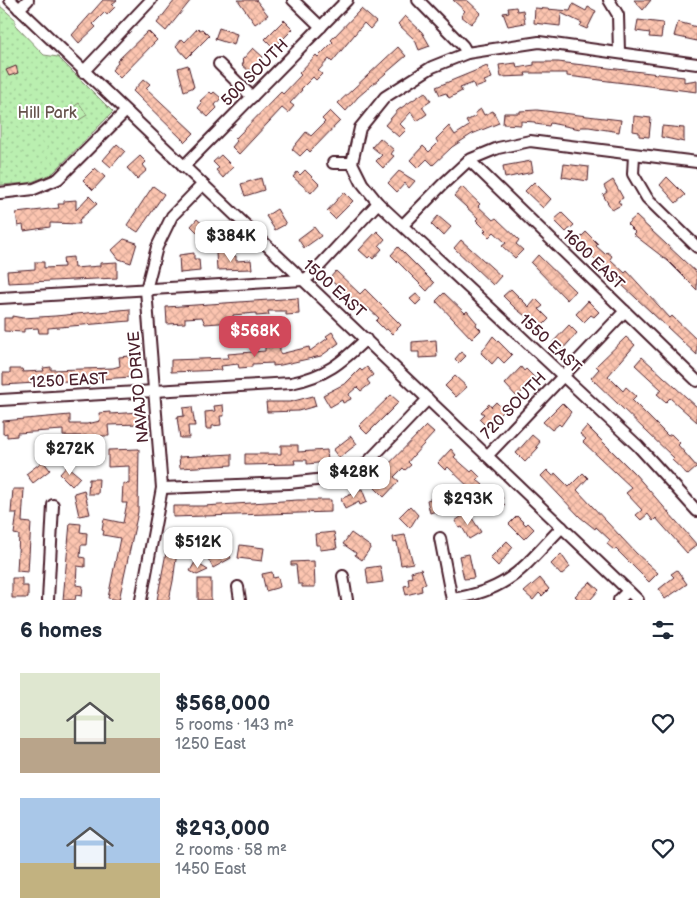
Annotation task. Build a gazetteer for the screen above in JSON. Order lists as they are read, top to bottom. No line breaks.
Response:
{"streets":{"street":["500 SOUTH","1600 EAST","1500 EAST","1550 EAST","1250 EAST","NAVAJO DRIVE","720 SOUTH"]},"crossings":[["500 SOUTH","1500 EAST"],["1600 EAST","720 SOUTH"],["1500 EAST","1250 EAST"],["1500 EAST","NAVAJO DRIVE"],["1500 EAST","720 SOUTH"],["1550 EAST","720 SOUTH"],["1250 EAST","NAVAJO DRIVE"]],"parks":["Hill Park"],"page":{"price":["$384K","$568K","$272K","$428K","$293K","$512K"],"heading":"6 homes","list":[{"name":"$568,000","note":"5 rooms · 143 m² · 1250 East"},{"name":"$293,000","note":"2 rooms · 58 m² · 1450 East"}]}}
